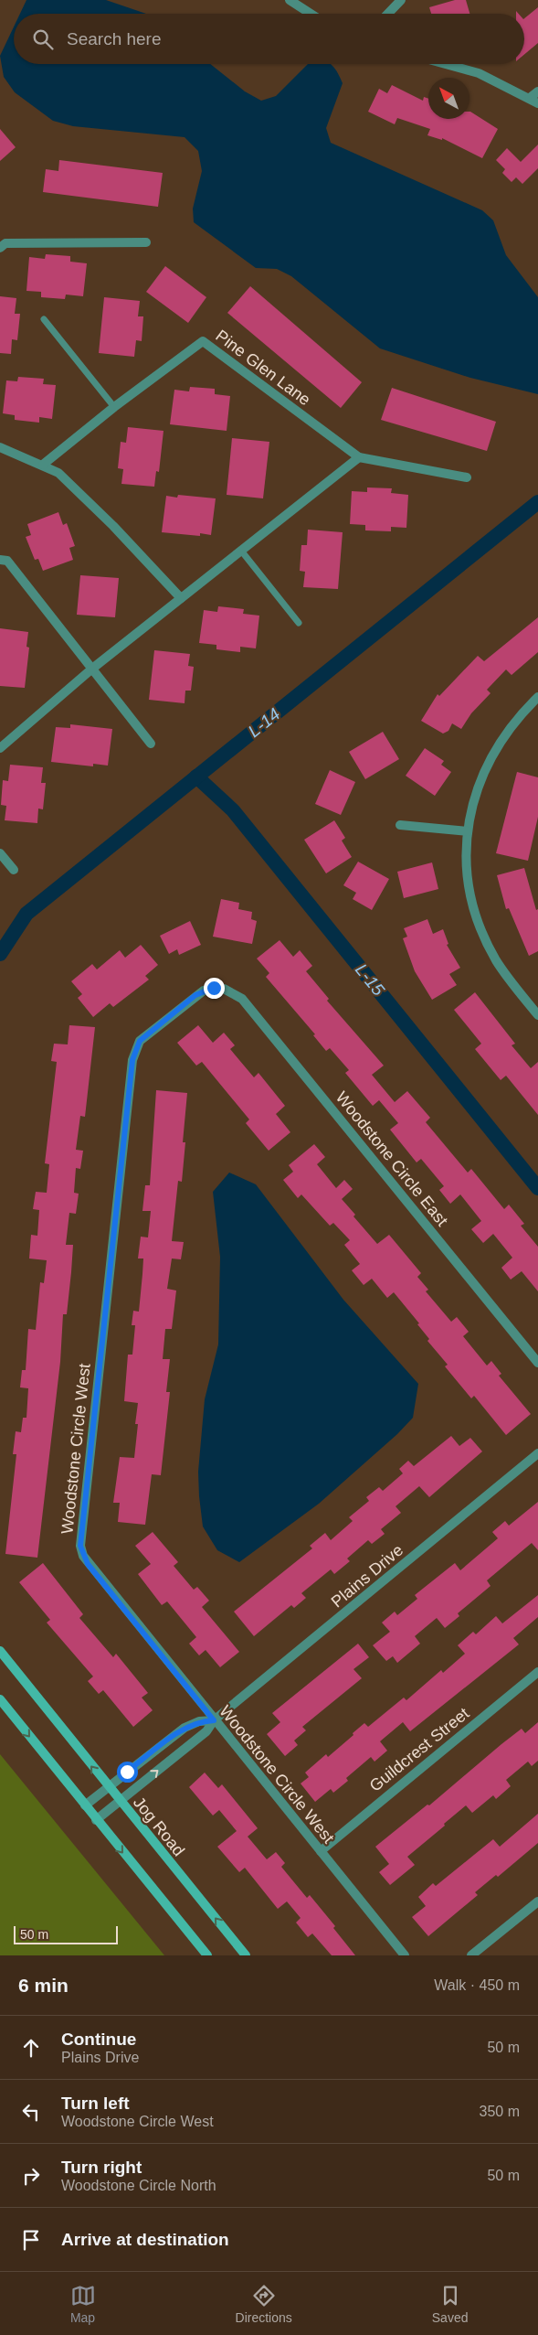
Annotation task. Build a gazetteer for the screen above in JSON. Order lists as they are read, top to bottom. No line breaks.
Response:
{"streets":{"main road":["Jog Road"],"street":["Pine Glen Lane","Woodstone Circle East","Woodstone Circle West","Plains Drive","Guildcrest Street"]},"crossings":[["Woodstone Circle East","Woodstone Circle West"],["Woodstone Circle West","Plains Drive"],["Woodstone Circle West","Guildcrest Street"],["Plains Drive","Jog Road"]],"water":["L-14","L-15"],"scale_bar":"50 m","north":"top left","page":{"search":"Search here","scale":"50 m","heading":["6 min","Walk · 450 m"],"list":[["Continue","Plains Drive","50 m"],["Turn left","Woodstone Circle West","350 m"],["Turn right","Woodstone Circle North","50 m"],"Arrive at destination"],"nav":["Map","Directions","Saved"]}}
